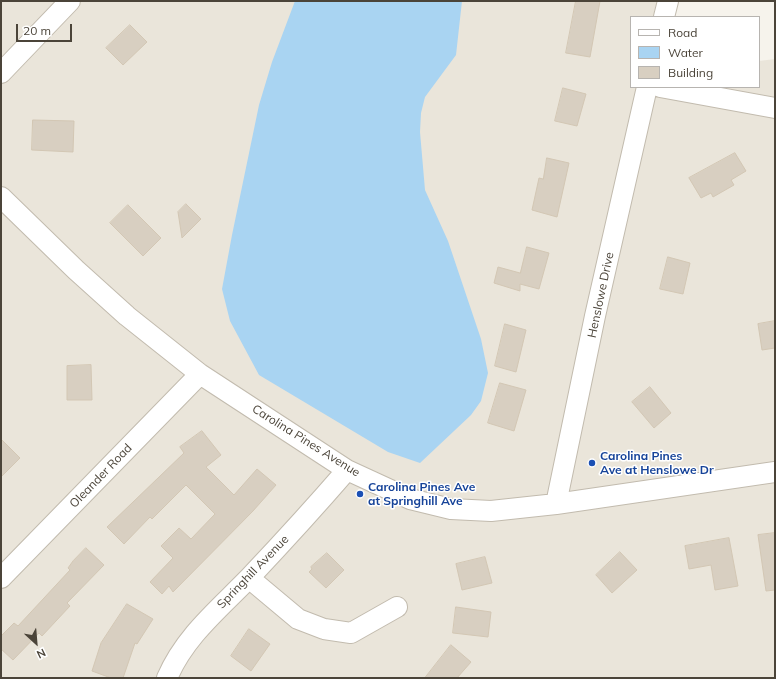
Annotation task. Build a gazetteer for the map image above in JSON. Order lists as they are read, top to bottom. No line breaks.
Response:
{"streets":{"street":["Henslowe Drive","Carolina Pines Avenue","Oleander Road","Springhill Avenue"]},"crossings":[["Henslowe Drive","Carolina Pines Avenue"],["Carolina Pines Avenue","Oleander Road"],["Carolina Pines Avenue","Springhill Avenue"]],"places":["Carolina Pines Ave at Henslowe Dr","Carolina Pines Ave at Springhill Ave"],"legend":["Road","Water","Building"],"scale_bar":"20 m","north":"bottom right"}
